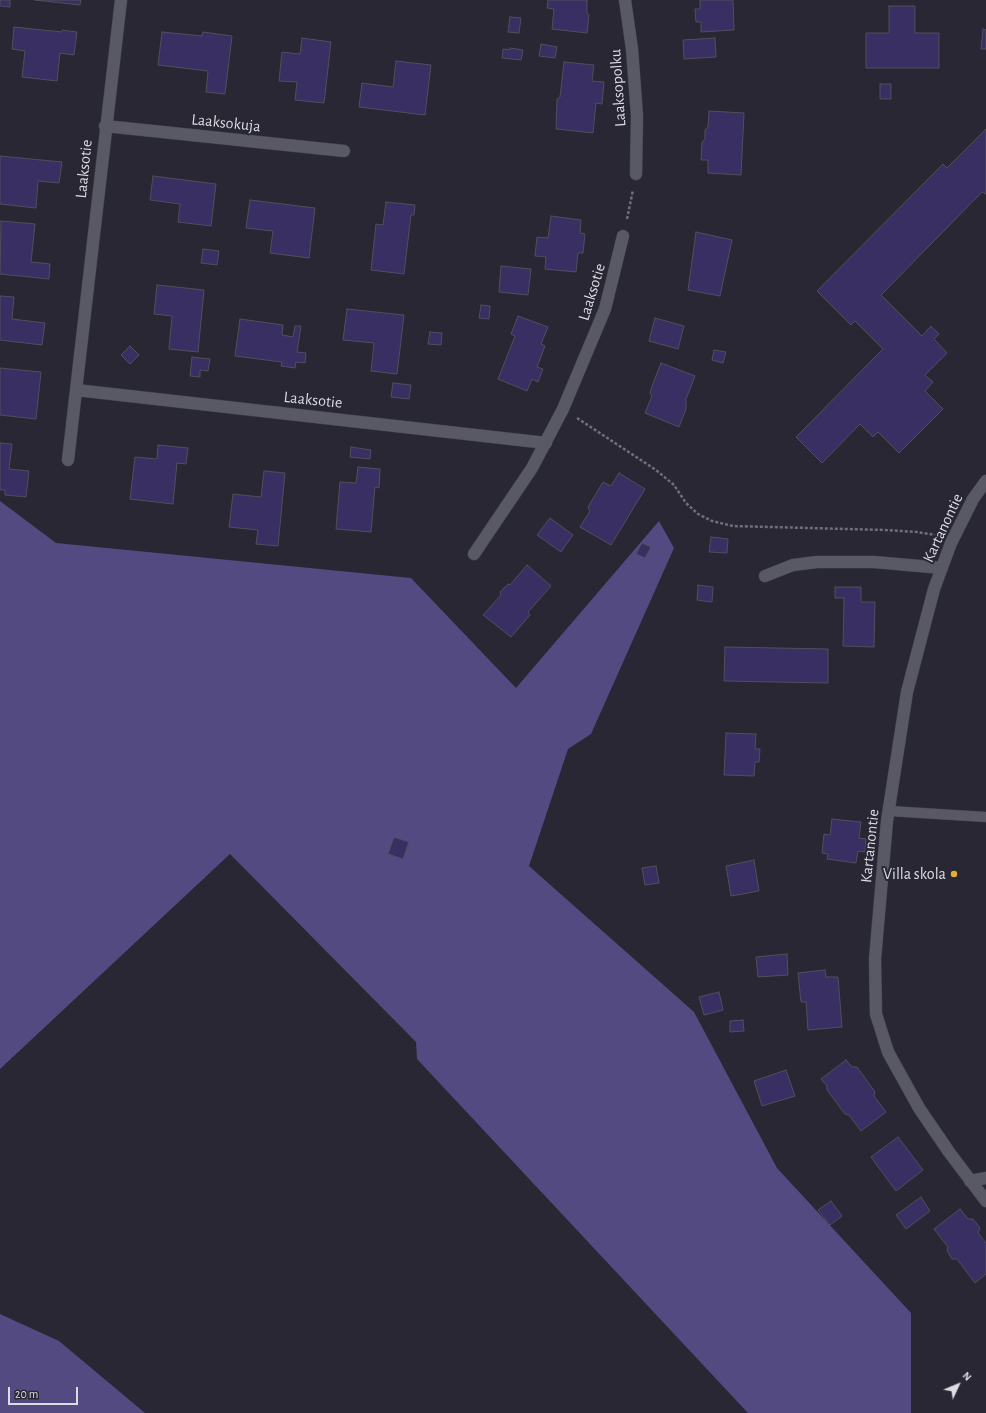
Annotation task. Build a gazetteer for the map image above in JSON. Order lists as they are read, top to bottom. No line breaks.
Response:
{"streets":{"street":["Laaksopolku","Laaksokuja","Laaksotie","Kartanontie"]},"crossings":[["Laaksokuja","Laaksotie"]],"places":["Villa skola"],"scale_bar":"20 m","north":"top right"}
